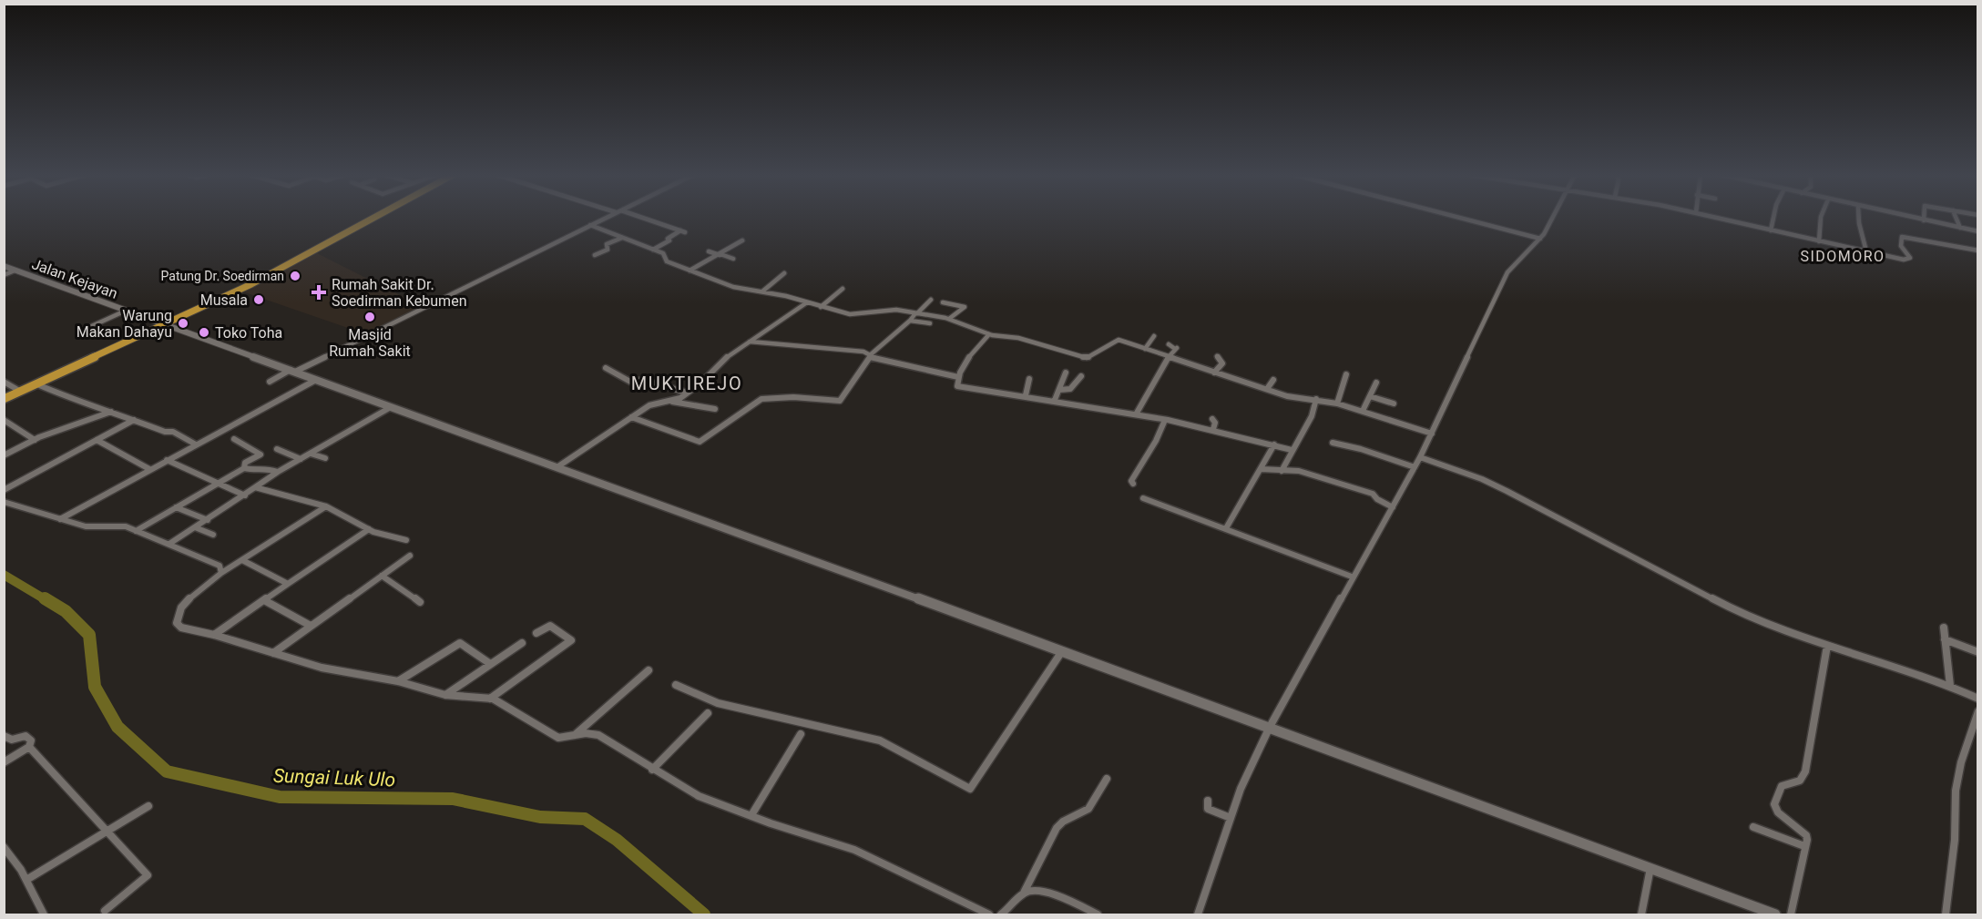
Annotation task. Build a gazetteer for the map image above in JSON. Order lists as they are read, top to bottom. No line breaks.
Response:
{"streets":{"main road":["Jalan Kejayan"]},"districts":["SIDOMORO","MUKTIREJO"],"water":["Sungai Luk Ulo"],"places":{"other":["Patung Dr. Soedirman","Musala","Masjid Rumah Sakit","Warung Makan Dahayu","Toko Toha"],"health":["Rumah Sakit Dr. Soedirman Kebumen"]}}
